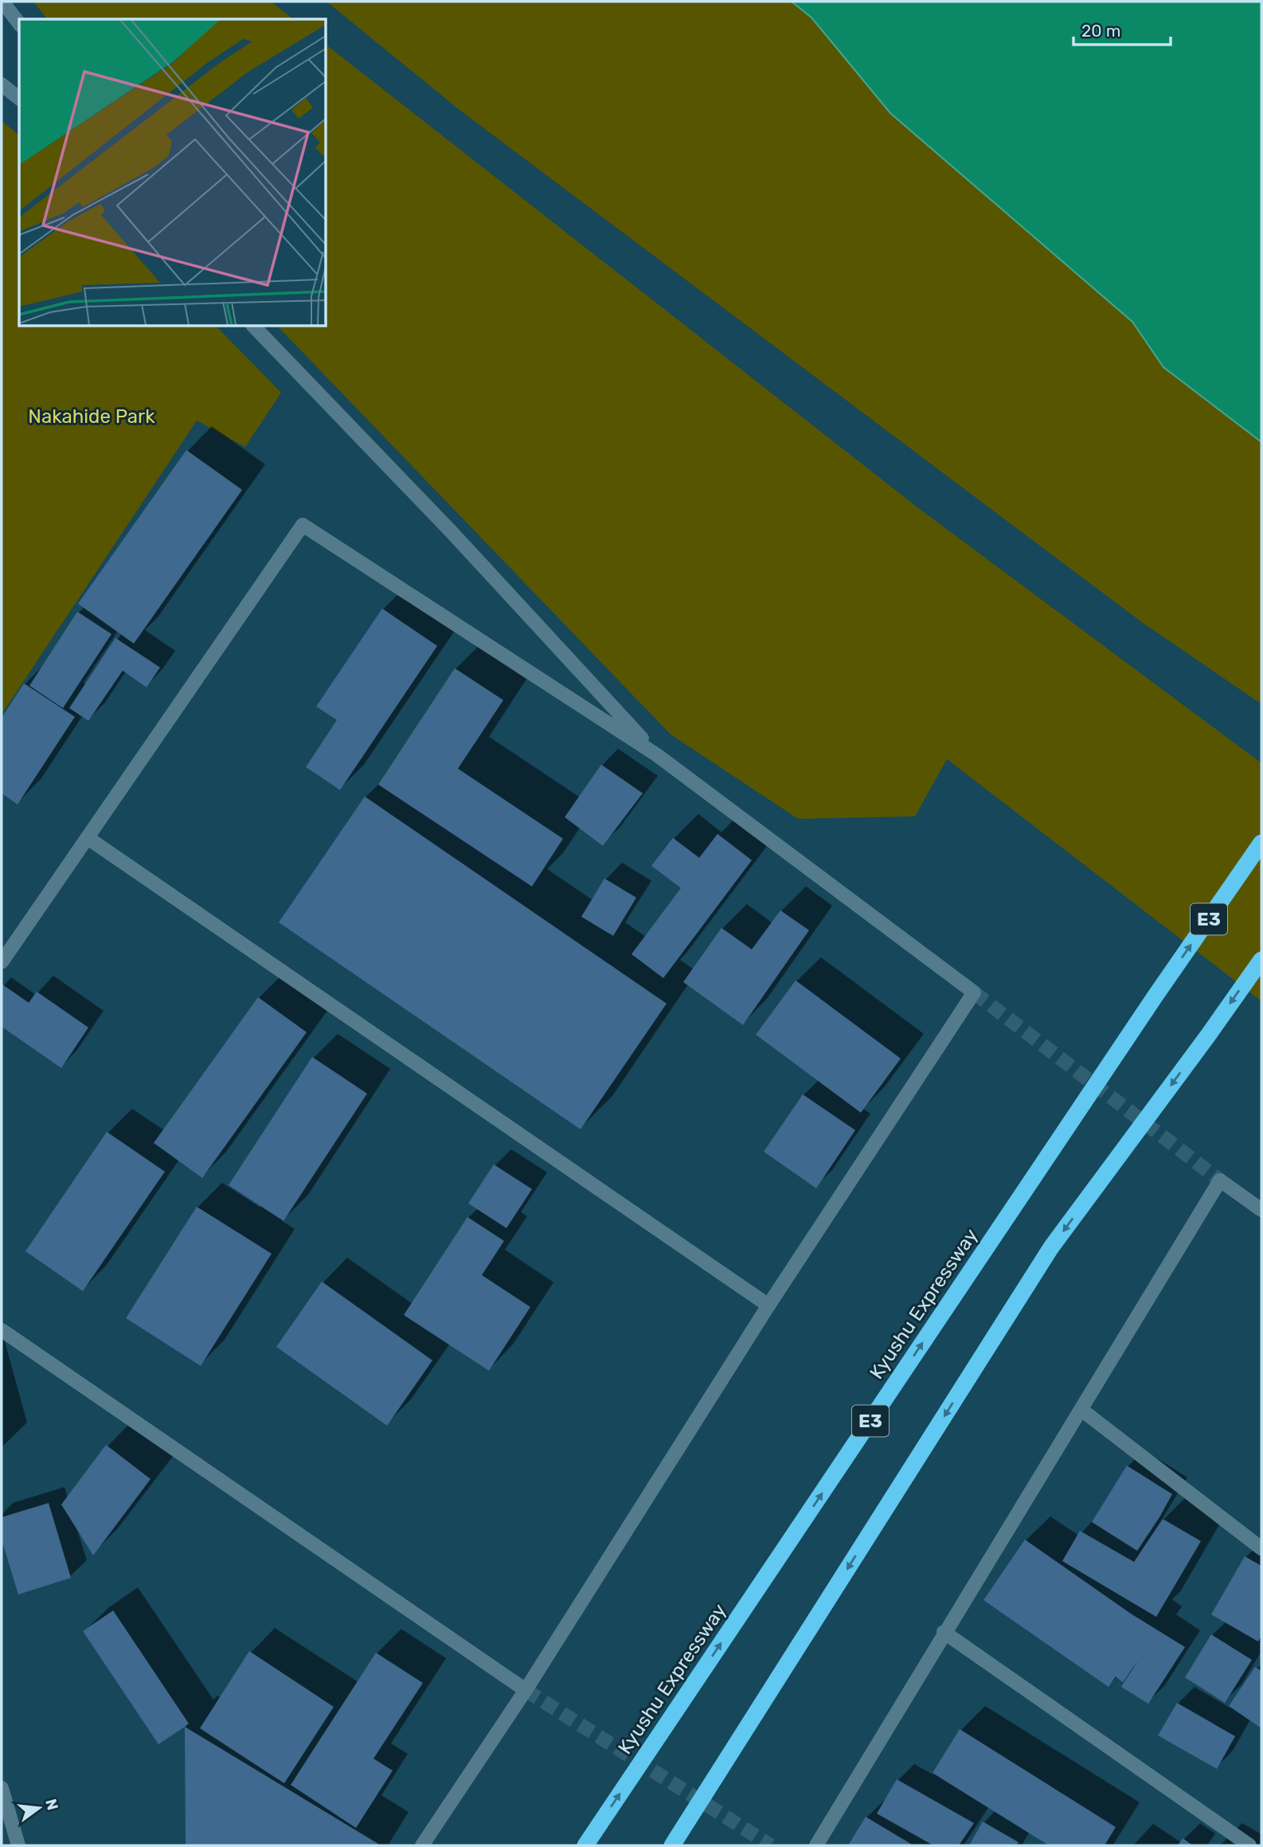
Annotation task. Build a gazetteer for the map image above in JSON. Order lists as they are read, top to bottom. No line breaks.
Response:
{"streets":{"highway":["E3","Kyushu Expressway"]},"parks":["Nakahide Park"],"scale_bar":"20 m","north":"right"}
